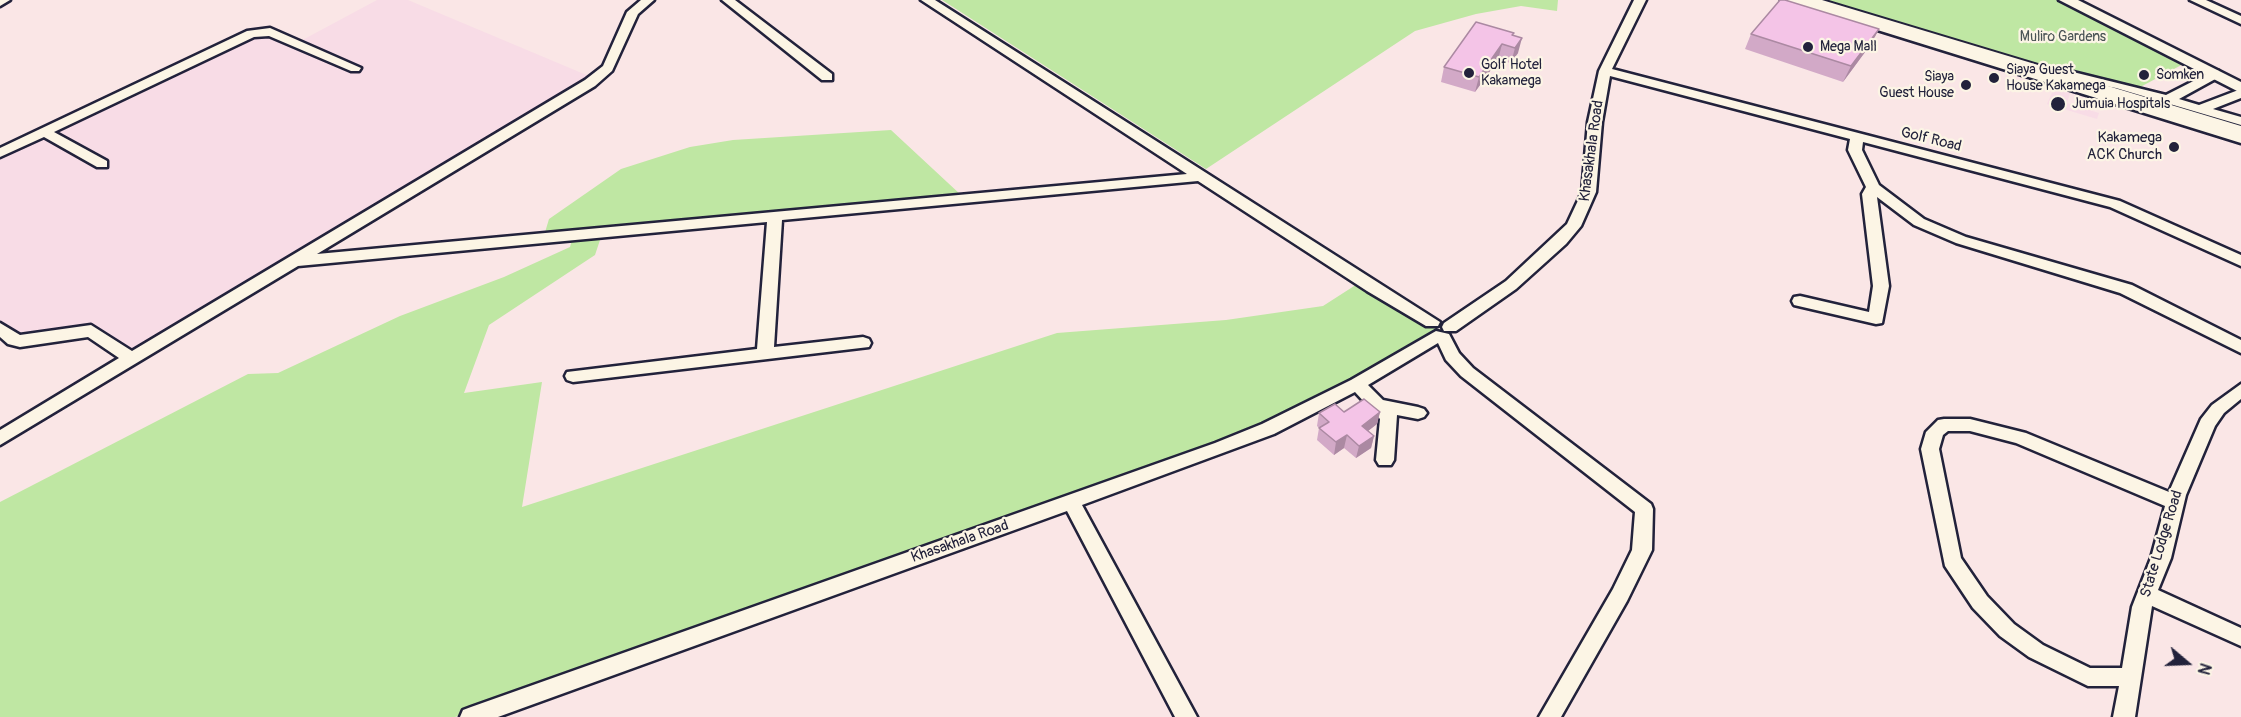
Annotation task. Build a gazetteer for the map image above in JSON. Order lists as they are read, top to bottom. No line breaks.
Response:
{"streets":{"street":["Golf Road","Khasakhala Road","State Lodge Road"]},"crossings":[["Golf Road","Khasakhala Road"]],"parks":["Muliro Gardens"],"places":["Mega Mall","Golf Hotel Kakamega","Somken","Siaya Guest House Kakamega","Siaya Guest House","Jumuia Hospitals","Kakamega ACK Church"],"north":"right"}
